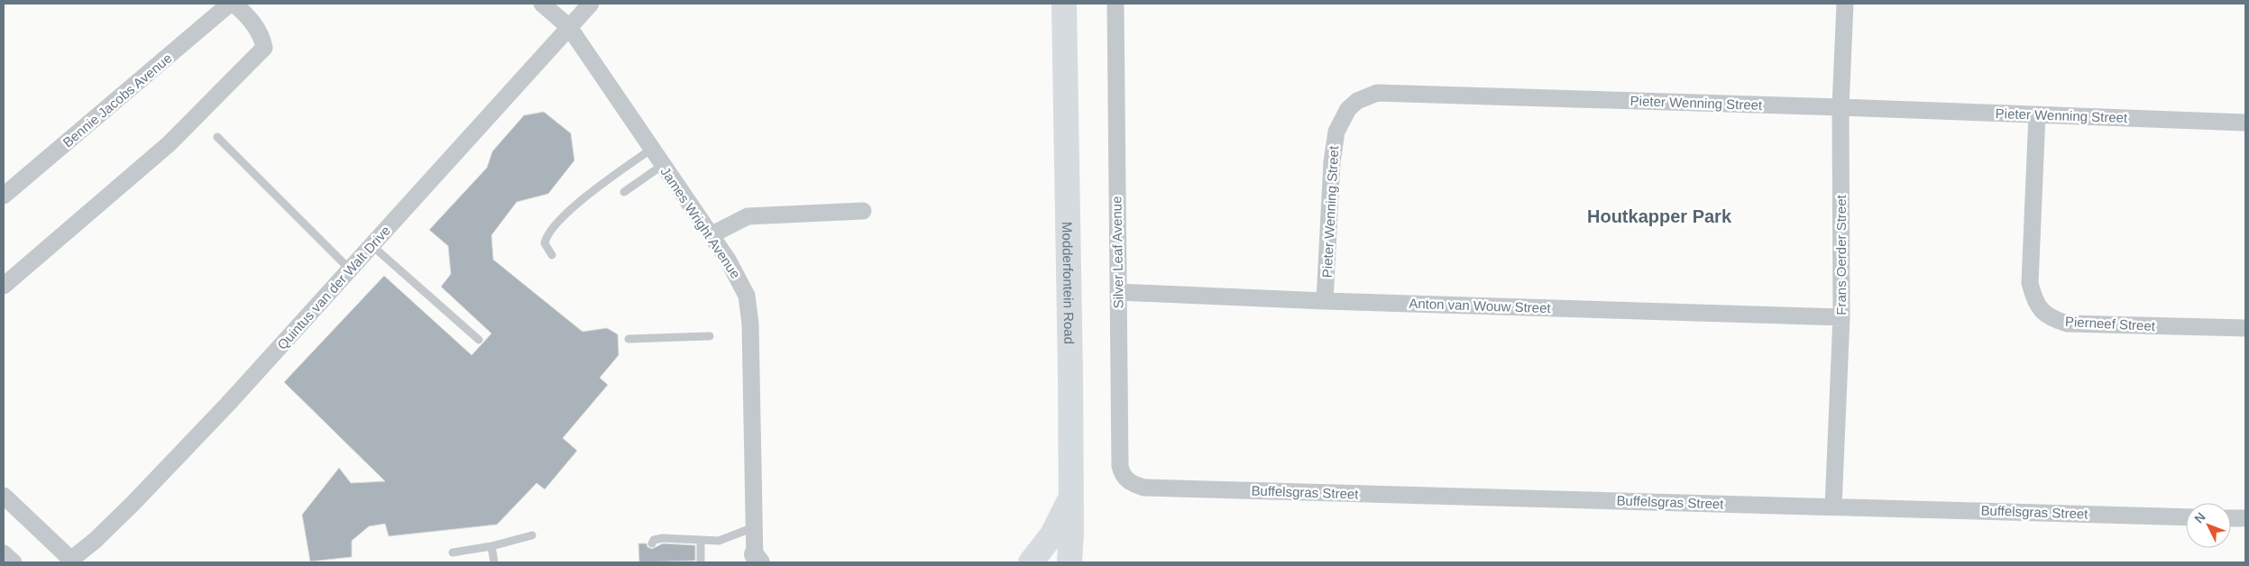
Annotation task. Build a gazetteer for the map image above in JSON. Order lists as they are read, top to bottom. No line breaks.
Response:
{"streets":{"main road":["Modderfontein Road"],"street":["Bennie Jacobs Avenue","Pieter Wenning Street","James Wright Avenue","Silver Leaf Avenue","Frans Oerder Street","Quintus van der Walt Drive","Anton van Wouw Street","Pierneef Street","Buffelsgras Street"]},"crossings":[["Pieter Wenning Street","Frans Oerder Street"],["Pieter Wenning Street","Anton van Wouw Street"],["Pieter Wenning Street","Pierneef Street"],["James Wright Avenue","Quintus van der Walt Drive"],["Silver Leaf Avenue","Anton van Wouw Street"],["Silver Leaf Avenue","Buffelsgras Street"],["Frans Oerder Street","Anton van Wouw Street"],["Frans Oerder Street","Buffelsgras Street"]],"districts":["Houtkapper Park"],"north":"top left"}
